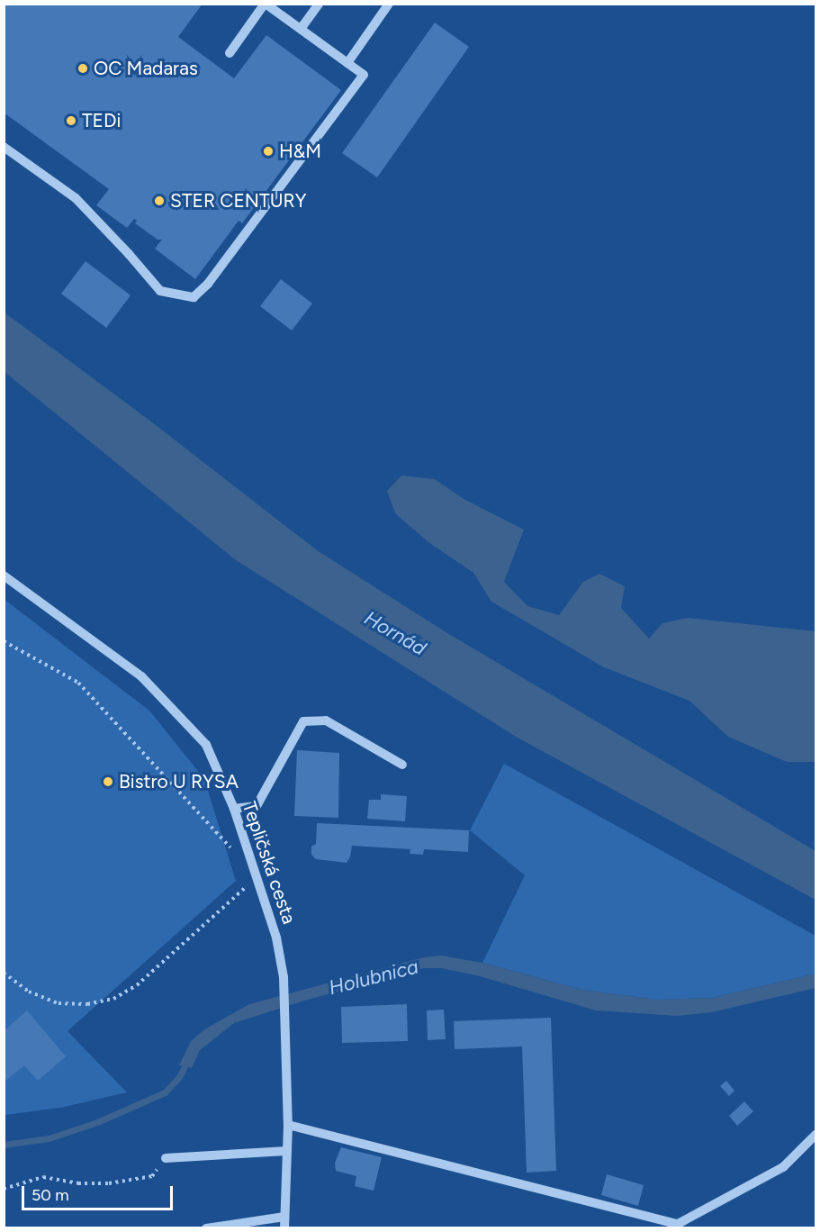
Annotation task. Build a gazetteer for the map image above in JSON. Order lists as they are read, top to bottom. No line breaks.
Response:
{"streets":{"street":["Tepličská cesta"]},"water":["Hornád","Holubnica"],"places":["OC Madaras","TEDi","H&M","STER CENTURY","Bistro U RYSA"],"scale_bar":"50 m"}
